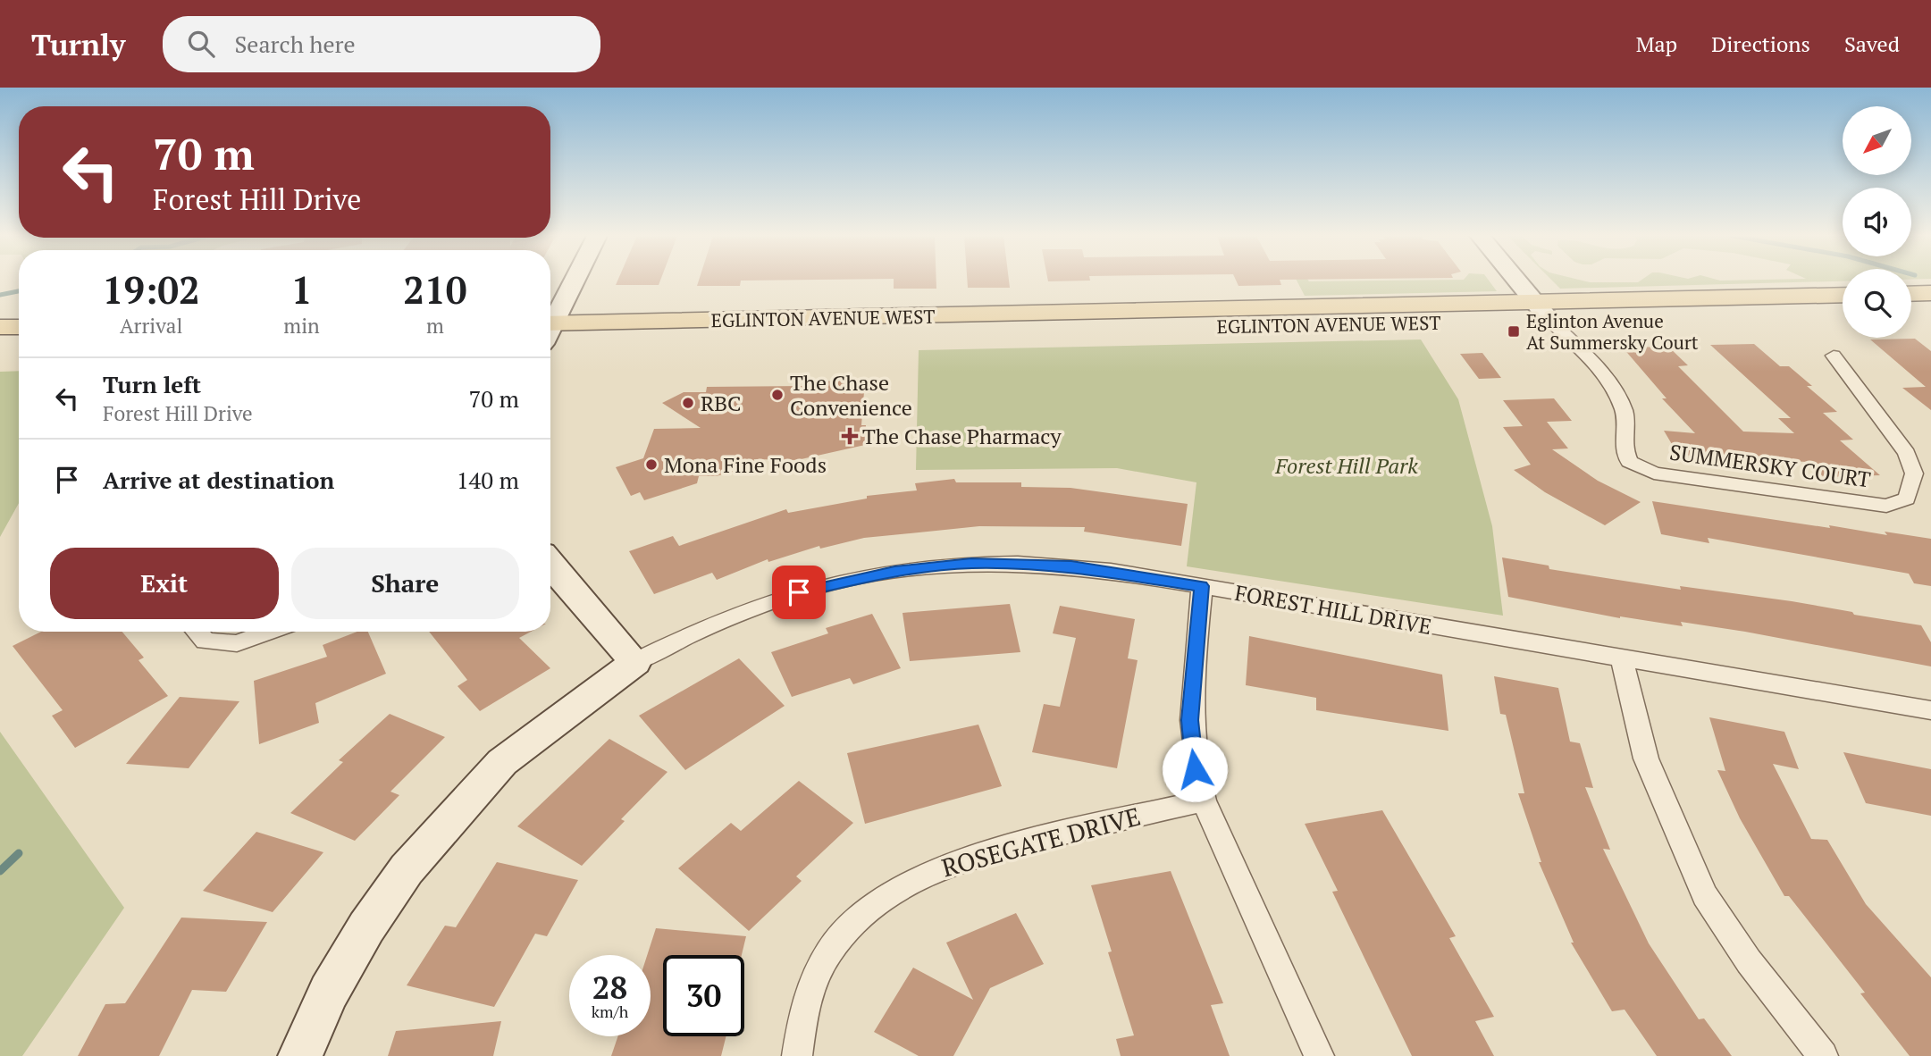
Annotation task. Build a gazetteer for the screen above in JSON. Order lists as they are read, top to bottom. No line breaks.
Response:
{"streets":{"main road":["EGLINTON AVENUE WEST"],"street":["SUMMERSKY COURT","FOREST HILL DRIVE","ROSEGATE DRIVE"]},"crossings":[["EGLINTON AVENUE WEST","SUMMERSKY COURT"]],"parks":["Forest Hill Park"],"places":{"transit":["Eglinton Avenue At Summersky Court"],"other":["The Chase Convenience","RBC","Mona Fine Foods"],"health":["The Chase Pharmacy"]},"north":"bottom left","page":{"header":"Turnly","search":"Search here","nav":["Map","Directions","Saved"],"turn":["70 m","Forest Hill Drive"],"eta":["19:02","Arrival","1","min","210","m"],"list":[{"name":"Turn left","note":"Forest Hill Drive","value":"70 m"},{"name":"Arrive at destination","value":"140 m"}],"buttons":["Exit","Share"],"speed":"28 km/h","limit":"30"}}
